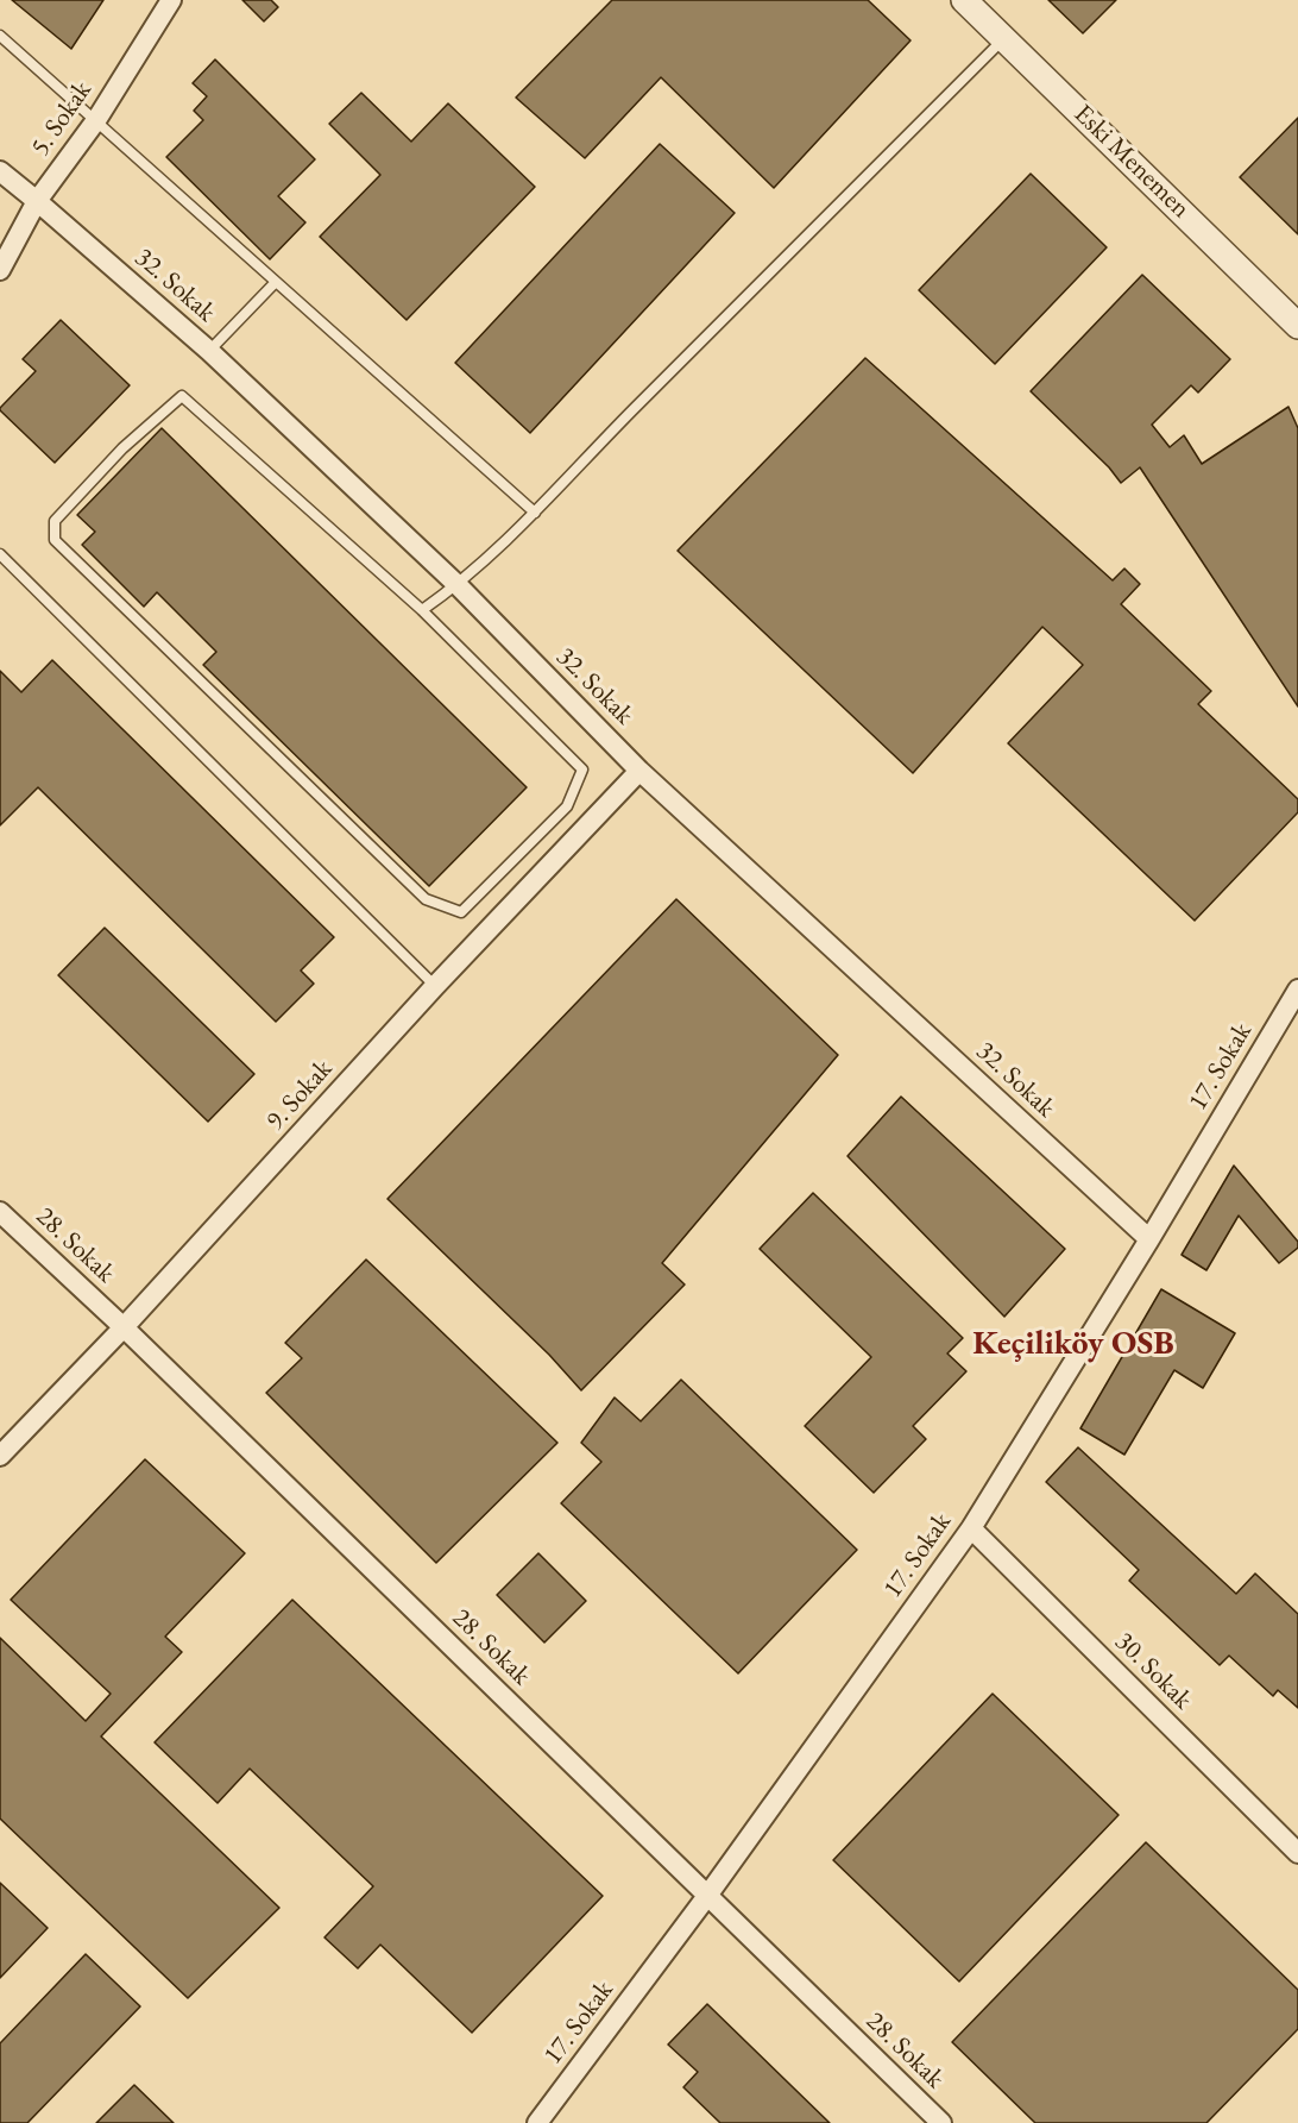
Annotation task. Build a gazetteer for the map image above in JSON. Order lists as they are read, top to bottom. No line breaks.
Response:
{"streets":{"street":["5. Sokak","Eski Menemen","32. Sokak","17. Sokak","9. Sokak","28. Sokak","30. Sokak"]},"crossings":[["5. Sokak","32. Sokak"],["32. Sokak","17. Sokak"],["32. Sokak","9. Sokak"],["17. Sokak","28. Sokak"],["17. Sokak","30. Sokak"],["9. Sokak","28. Sokak"]],"districts":["Keçiliköy OSB"]}
